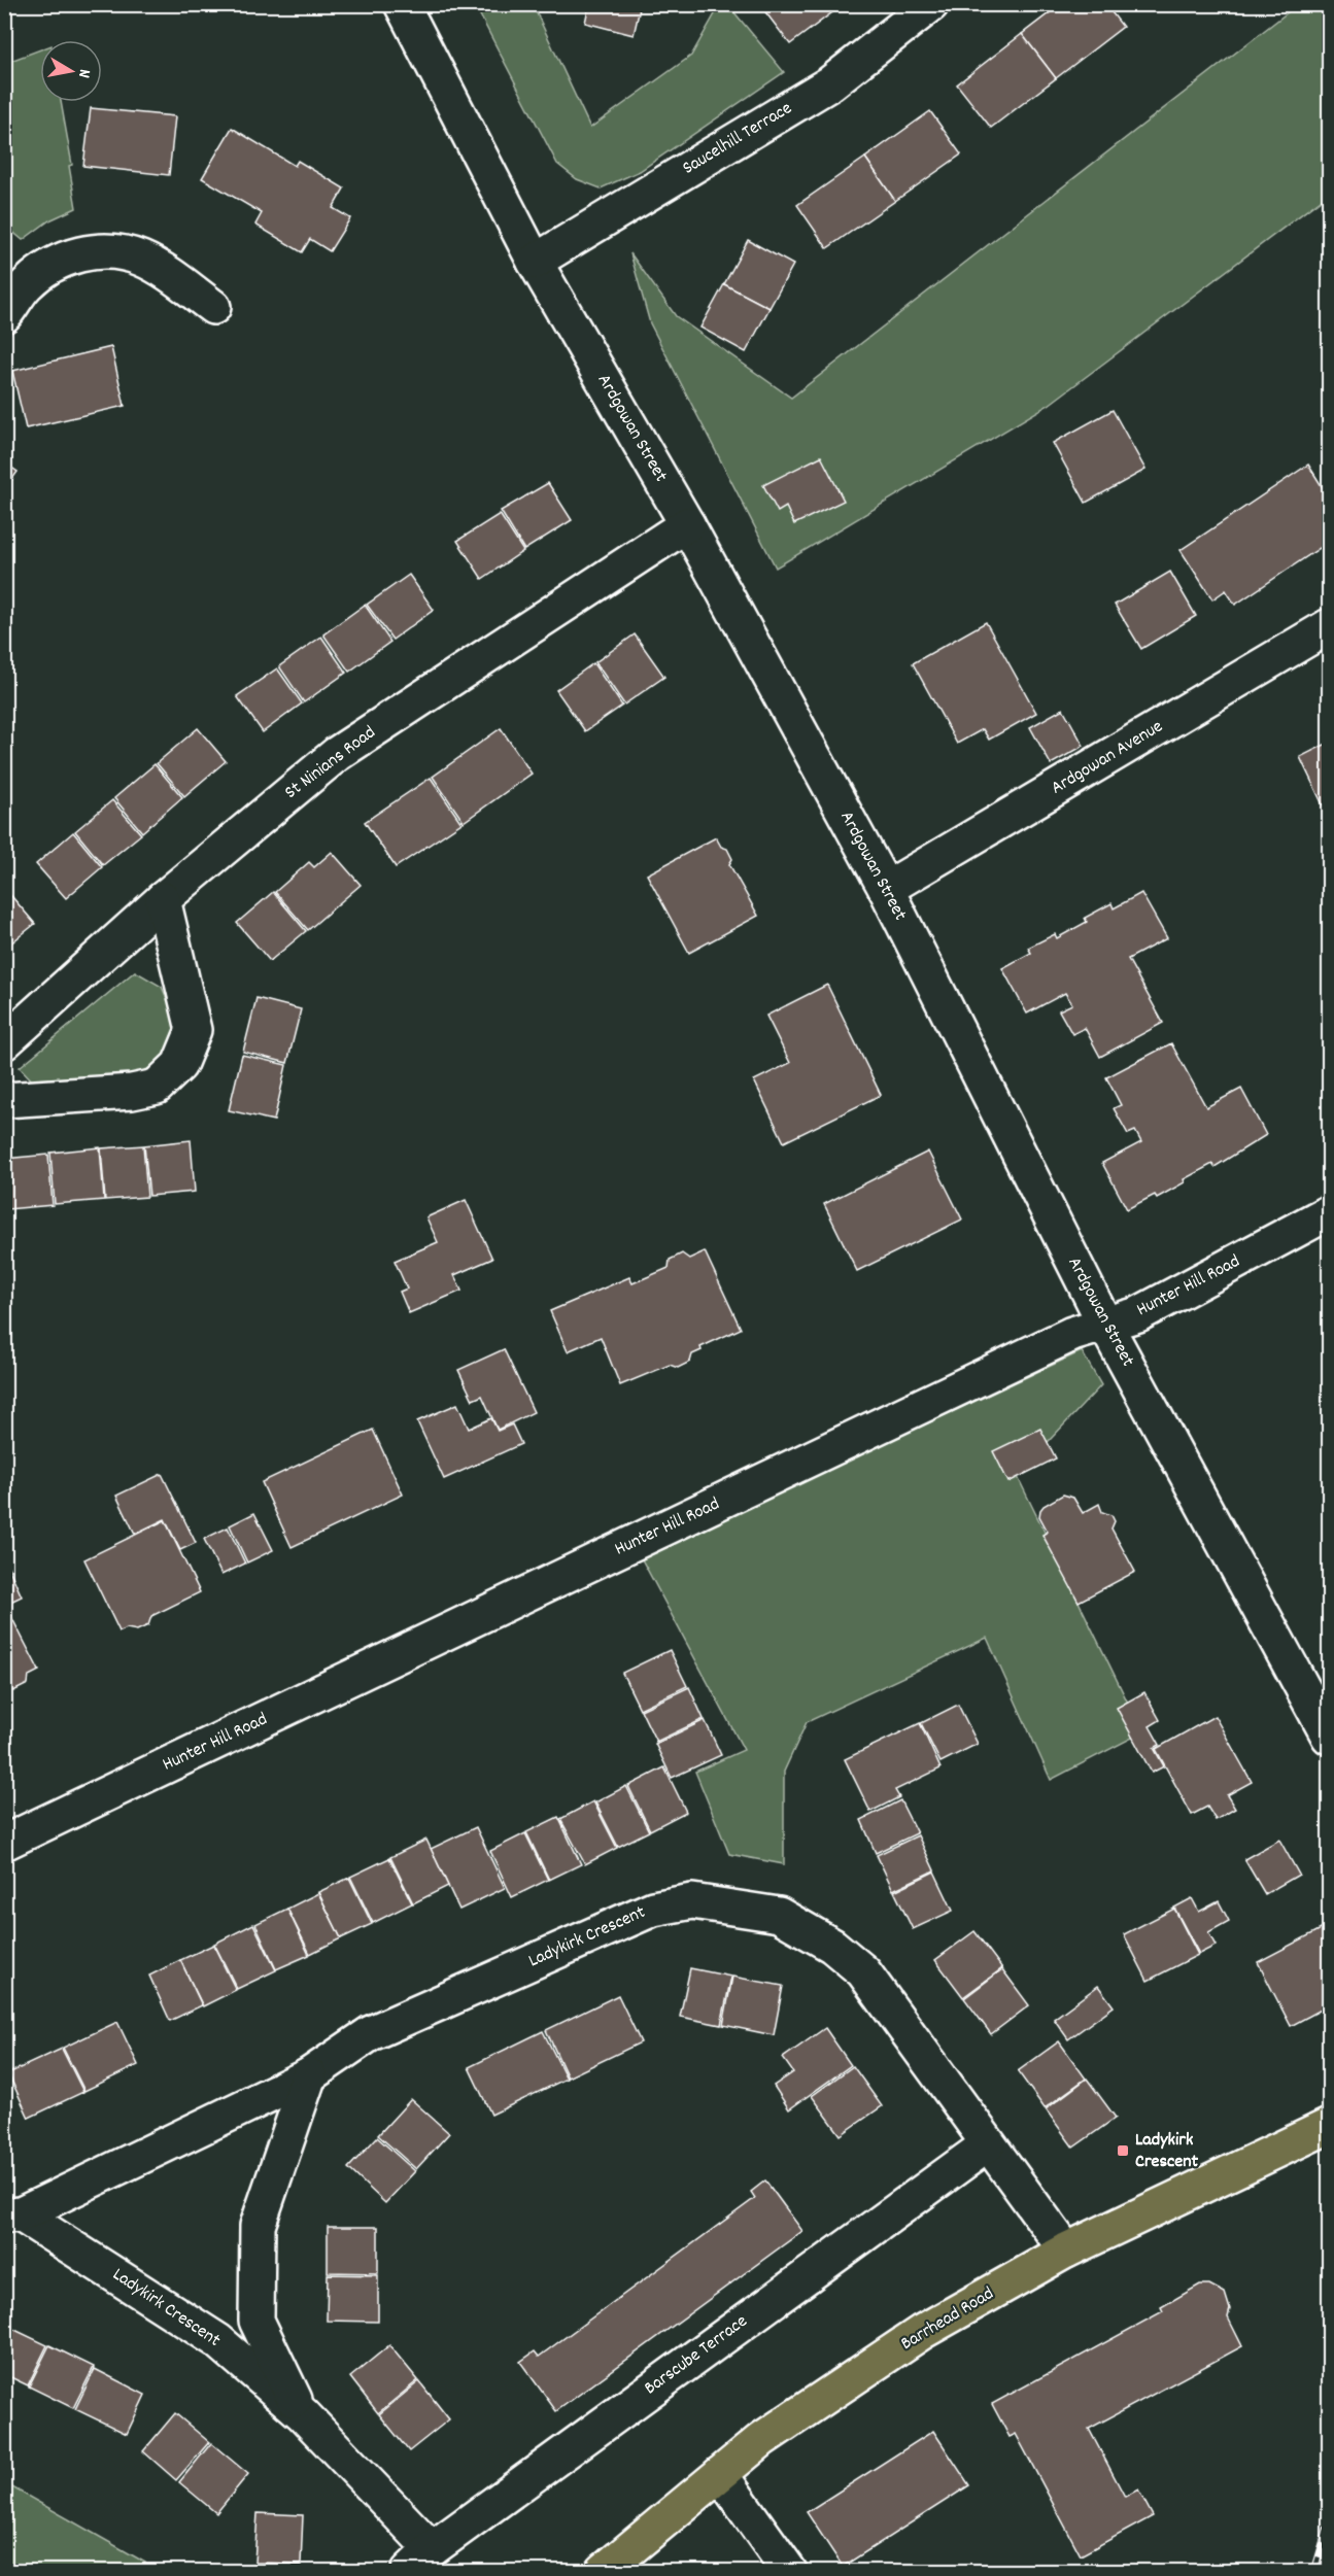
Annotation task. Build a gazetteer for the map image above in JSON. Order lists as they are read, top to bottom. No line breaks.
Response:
{"streets":{"main road":["Barrhead Road"],"street":["Saucelhill Terrace","Ardgowan Street","Ardgowan Avenue","St Ninians Road","Hunter Hill Road","Ladykirk Crescent","Barscube Terrace"]},"crossings":[["Saucelhill Terrace","Ardgowan Street"],["Ardgowan Street","Ardgowan Avenue"],["Ardgowan Street","St Ninians Road"],["Ardgowan Street","Hunter Hill Road"],["Ladykirk Crescent","Barrhead Road"],["Ladykirk Crescent","Barscube Terrace"]],"places":{"transit":["Ladykirk Crescent"]},"north":"right"}
